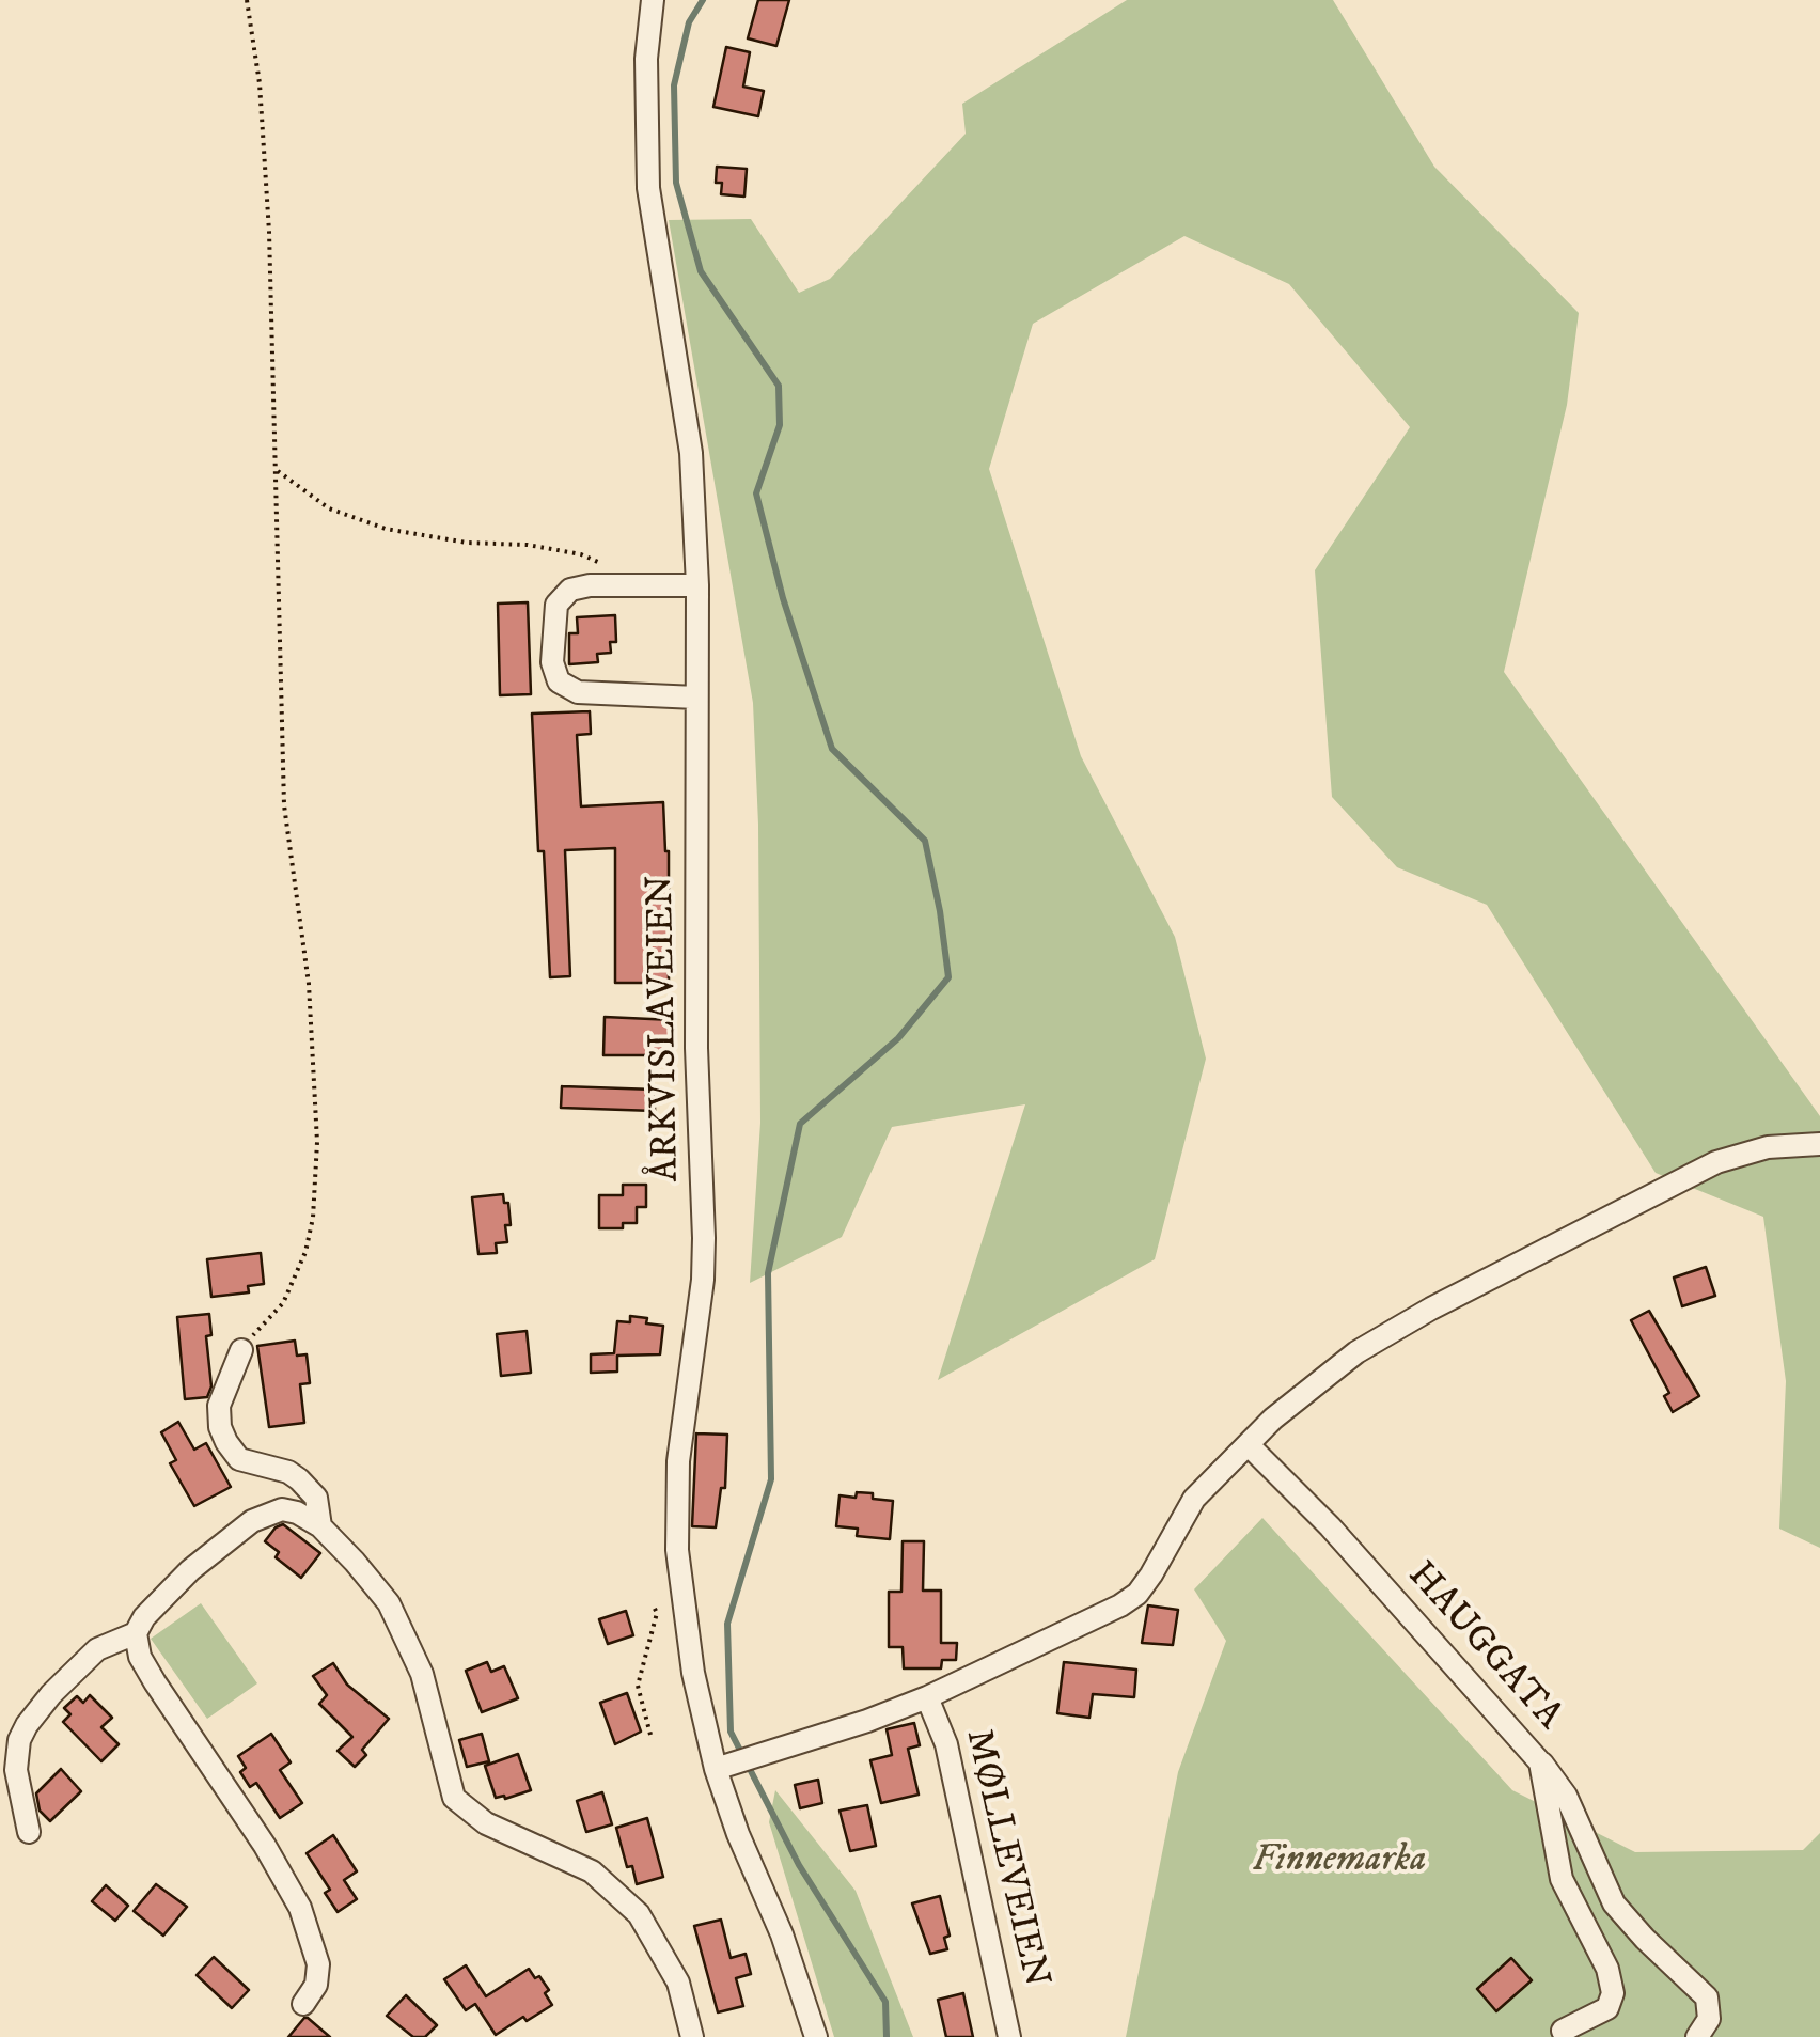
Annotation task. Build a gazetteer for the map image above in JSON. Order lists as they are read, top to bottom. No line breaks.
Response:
{"streets":{"street":["ÅRKVISLAVEIEN","HAUGGATA","MØLLEVEIEN"]},"parks":["Finnemarka"]}
